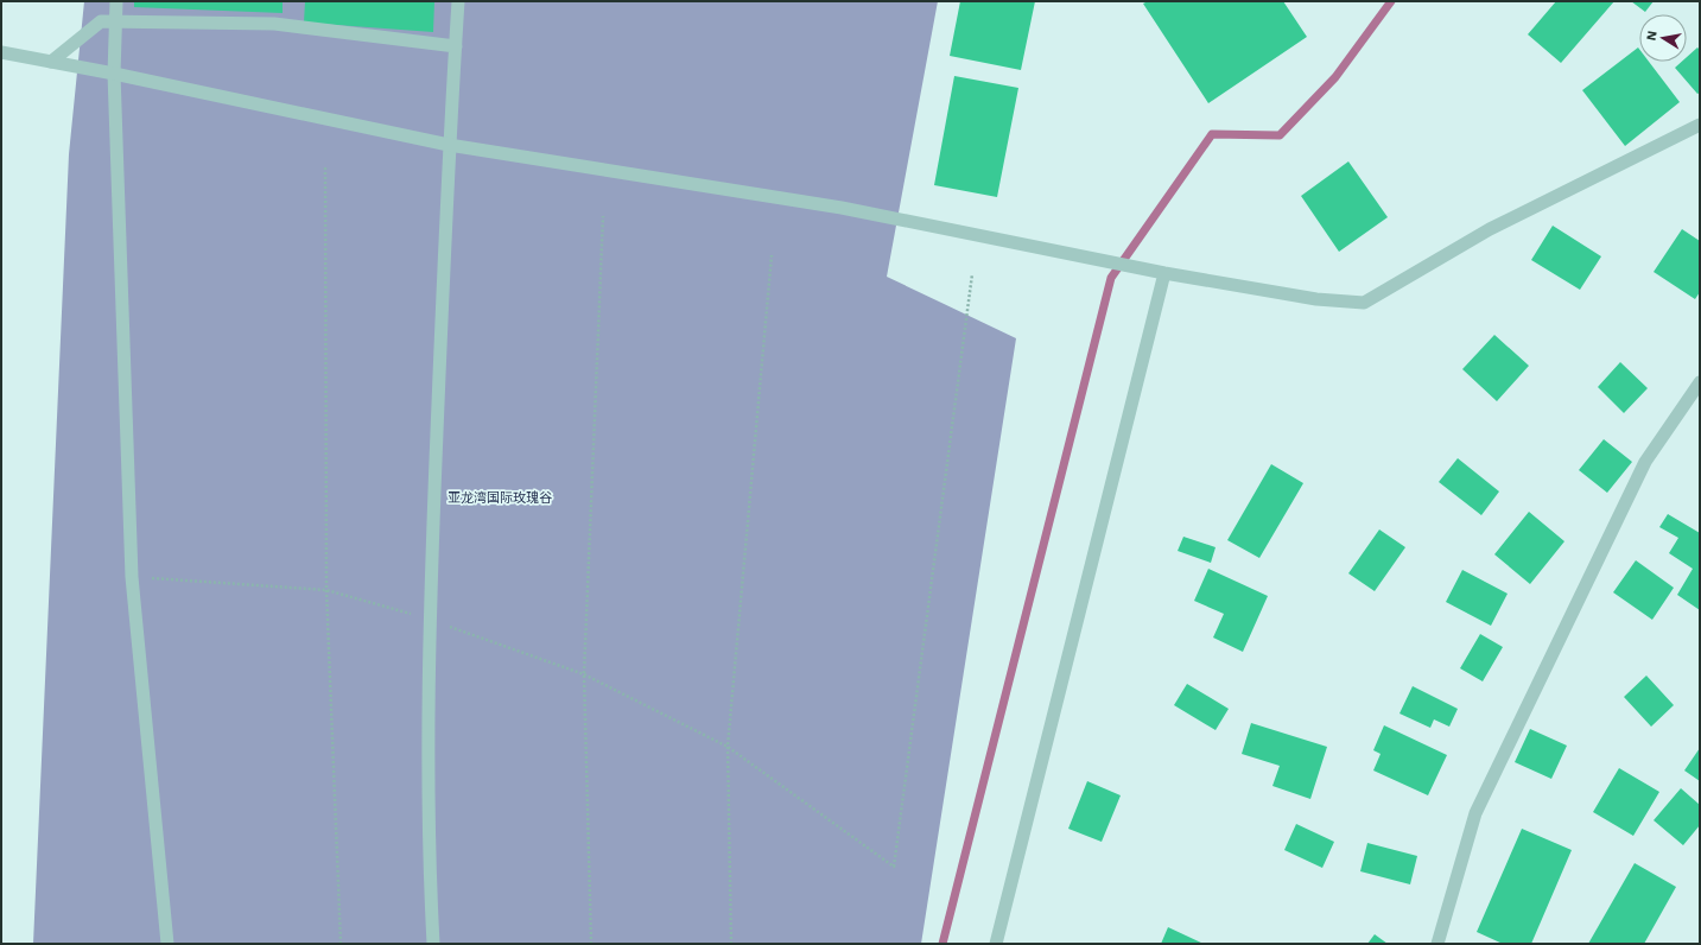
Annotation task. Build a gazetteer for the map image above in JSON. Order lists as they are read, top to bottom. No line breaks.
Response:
{"parks":["亚龙湾国际玫瑰谷"],"north":"left"}
